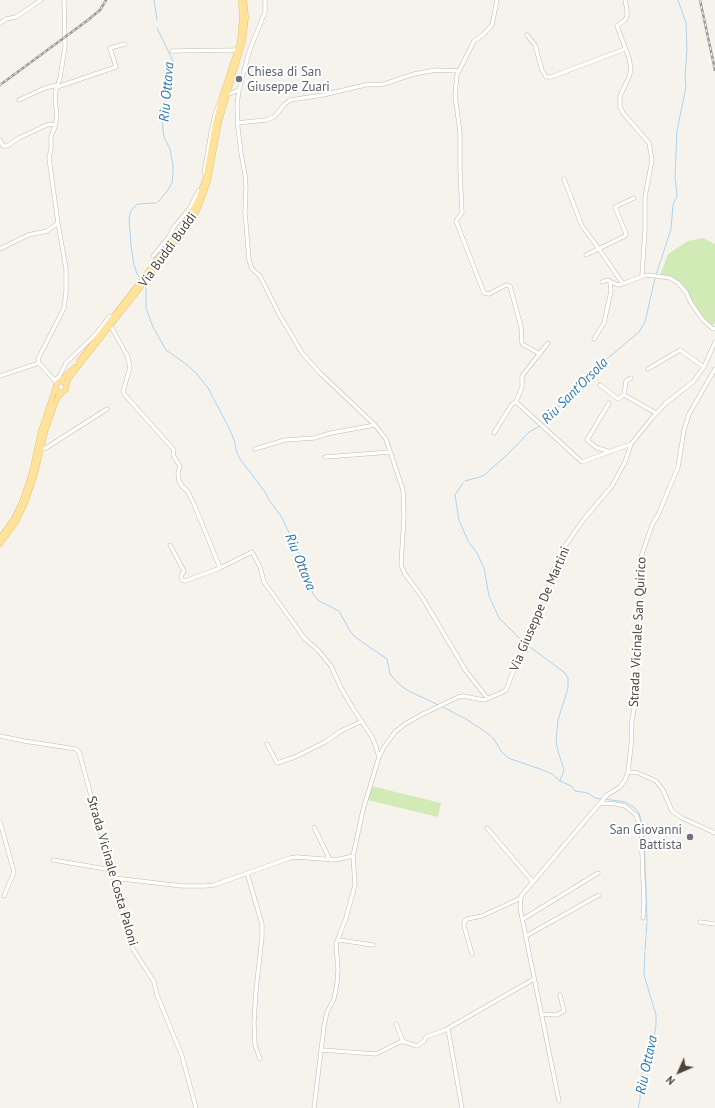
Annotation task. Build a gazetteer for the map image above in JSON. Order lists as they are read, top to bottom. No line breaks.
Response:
{"streets":{"main road":["Via Buddi Buddi"],"street":["Via Giuseppe De Martini","Strada Vicinale San Quirico","Strada Vicinale Costa Paloni"]},"water":["Riu Ottava","Riu Sant'Orsola"],"places":["Chiesa di San Giuseppe Zuari","San Giovanni Battista"],"north":"bottom left"}
